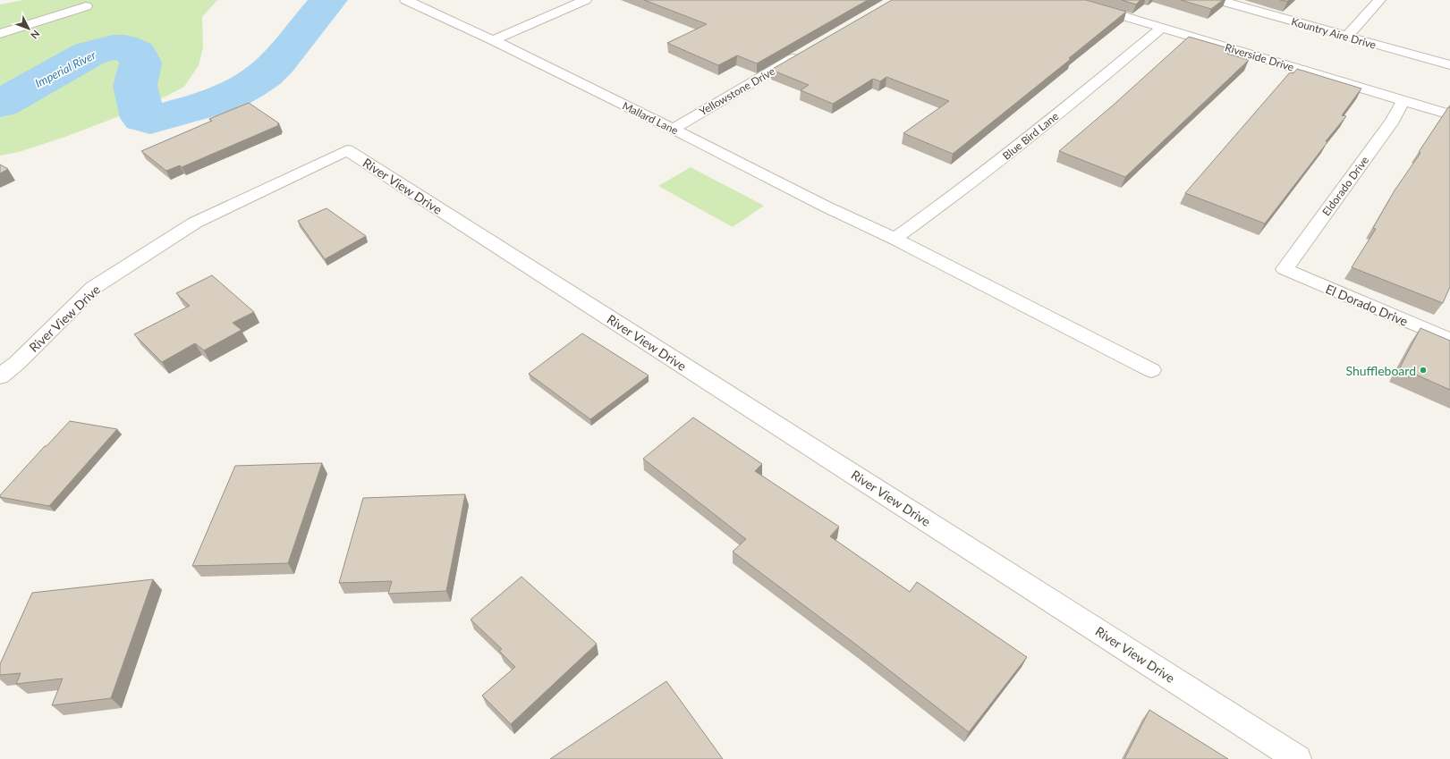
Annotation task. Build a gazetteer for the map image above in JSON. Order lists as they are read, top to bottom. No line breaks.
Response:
{"streets":{"street":["Kountry Aire Drive","Riverside Drive","Yellowstone Drive","Mallard Lane","Blue Bird Lane","River View Drive","Eldorado Drive","El Dorado Drive"]},"crossings":[["Riverside Drive","Blue Bird Lane"],["Riverside Drive","Eldorado Drive"],["Yellowstone Drive","Mallard Lane"],["Mallard Lane","Blue Bird Lane"],["Eldorado Drive","El Dorado Drive"]],"water":["Imperial River"],"places":["Shuffleboard"],"north":"bottom right"}
